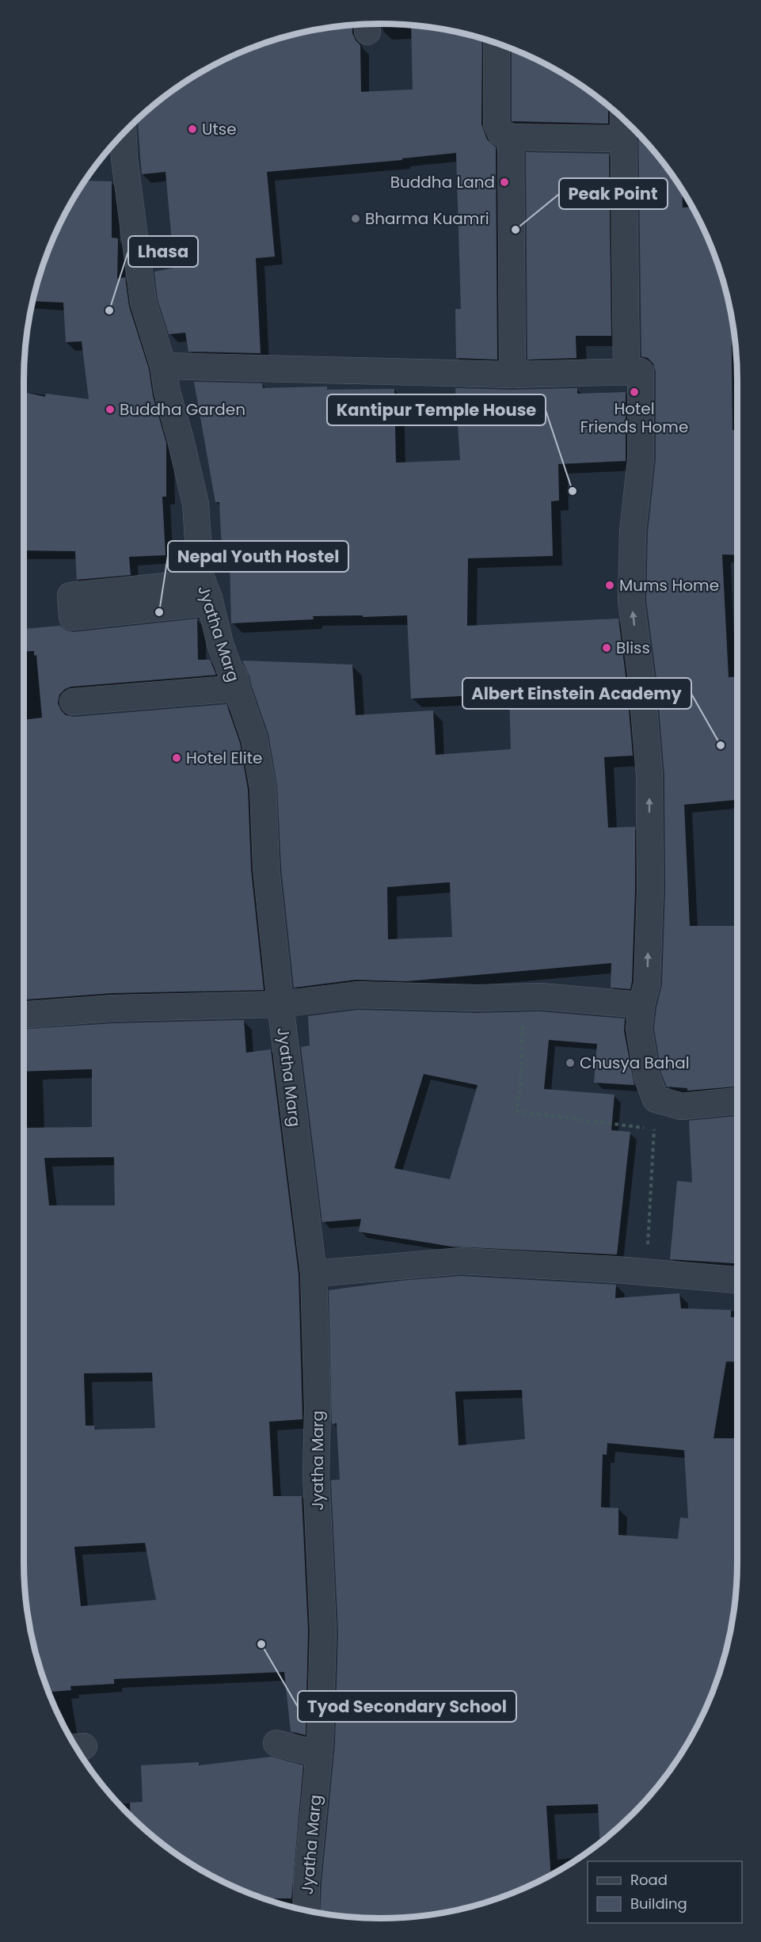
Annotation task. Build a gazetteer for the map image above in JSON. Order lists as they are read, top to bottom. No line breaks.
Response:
{"streets":{"street":["Jyatha Marg"]},"places":["Utse","Buddha Land","Bharma Kuamri","Peak Point","Lhasa","Hotel Friends Home","Buddha Garden","Kantipur Temple House","Mums Home","Nepal Youth Hostel","Bliss","Albert Einstein Academy","Hotel Elite","Chusya Bahal","Tyod Secondary School"],"legend":["Road","Building"]}
